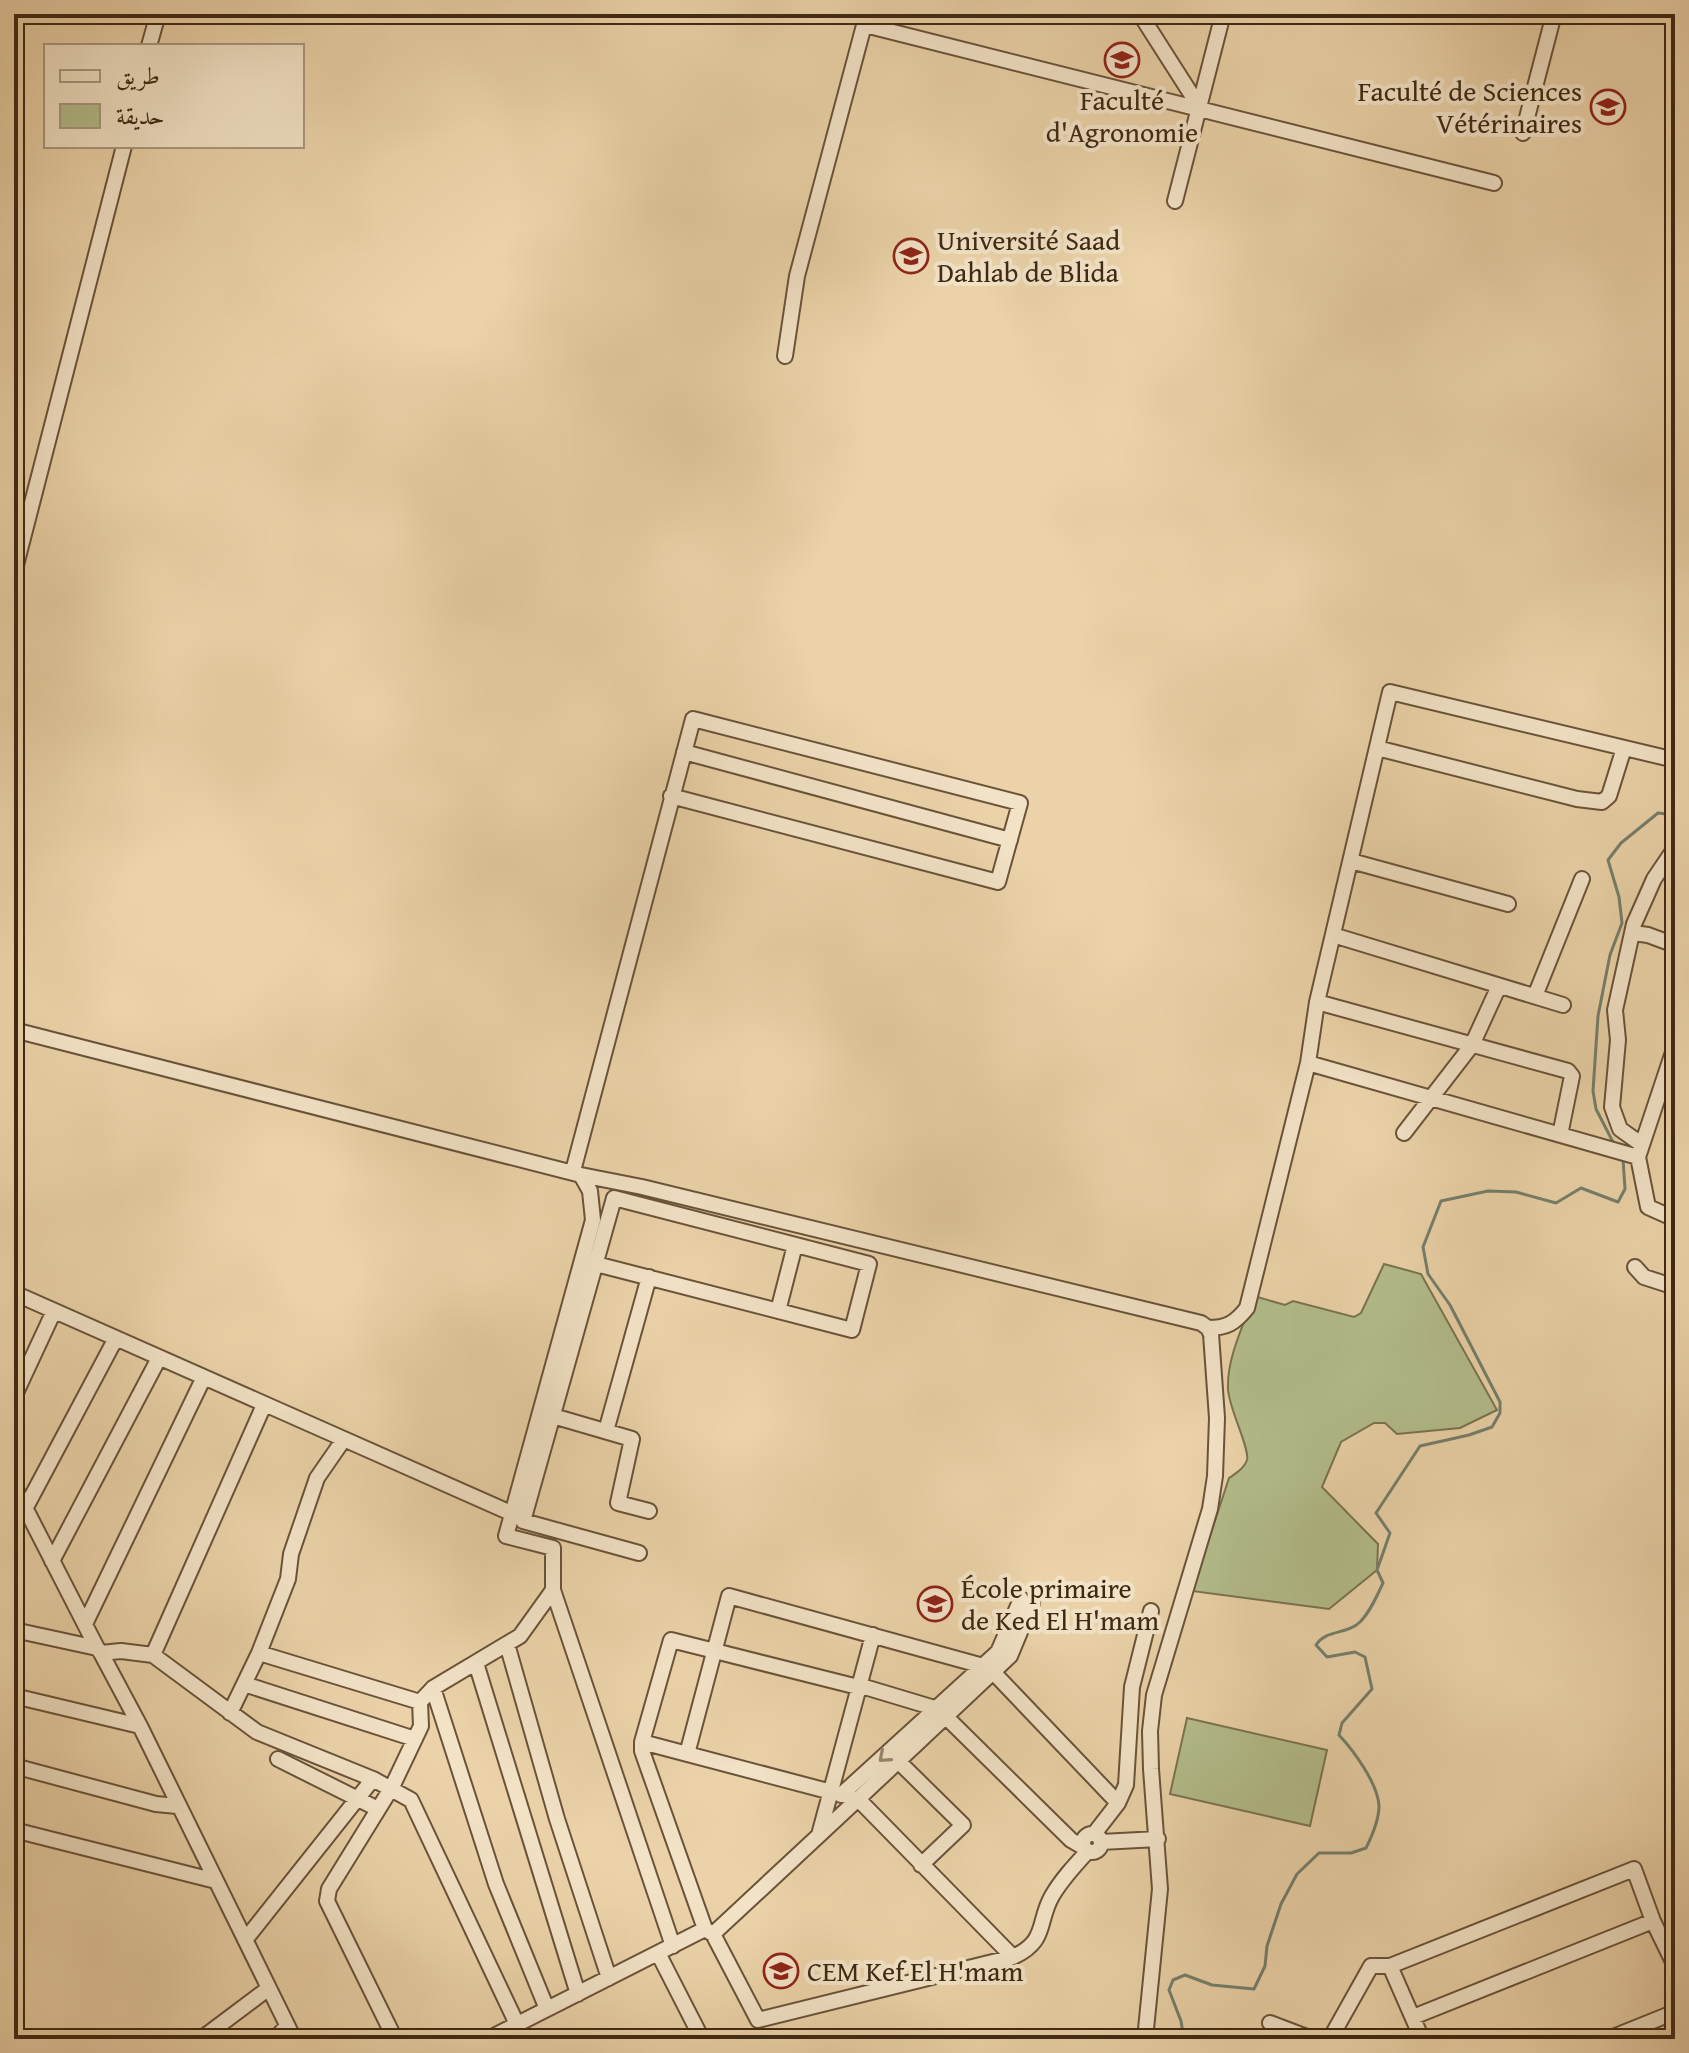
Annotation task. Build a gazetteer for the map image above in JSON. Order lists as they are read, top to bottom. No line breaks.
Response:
{"places":{"school or university":["Faculté d'Agronomie","Faculté de Sciences Vétérinaires","Université Saad Dahlab de Blida","École primaire de Ked El H'mam","CEM Kef El H'mam"]},"legend":["طريق","حديقة"]}
